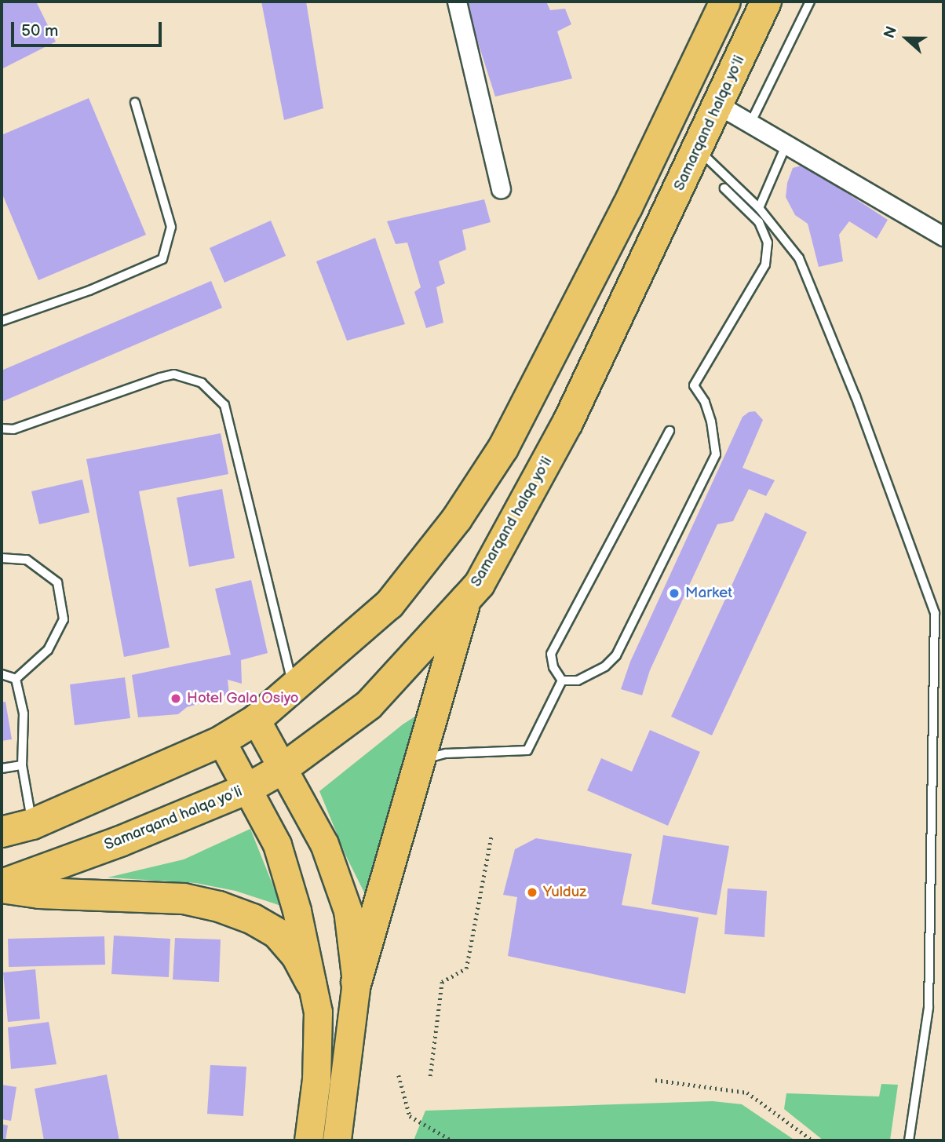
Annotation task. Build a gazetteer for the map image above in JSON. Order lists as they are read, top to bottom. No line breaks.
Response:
{"streets":{"highway":["Samarqand halqa yoʻli"]},"places":["Market","Hotel Gala Osiyo","Yulduz"],"scale_bar":"50 m","north":"left"}
